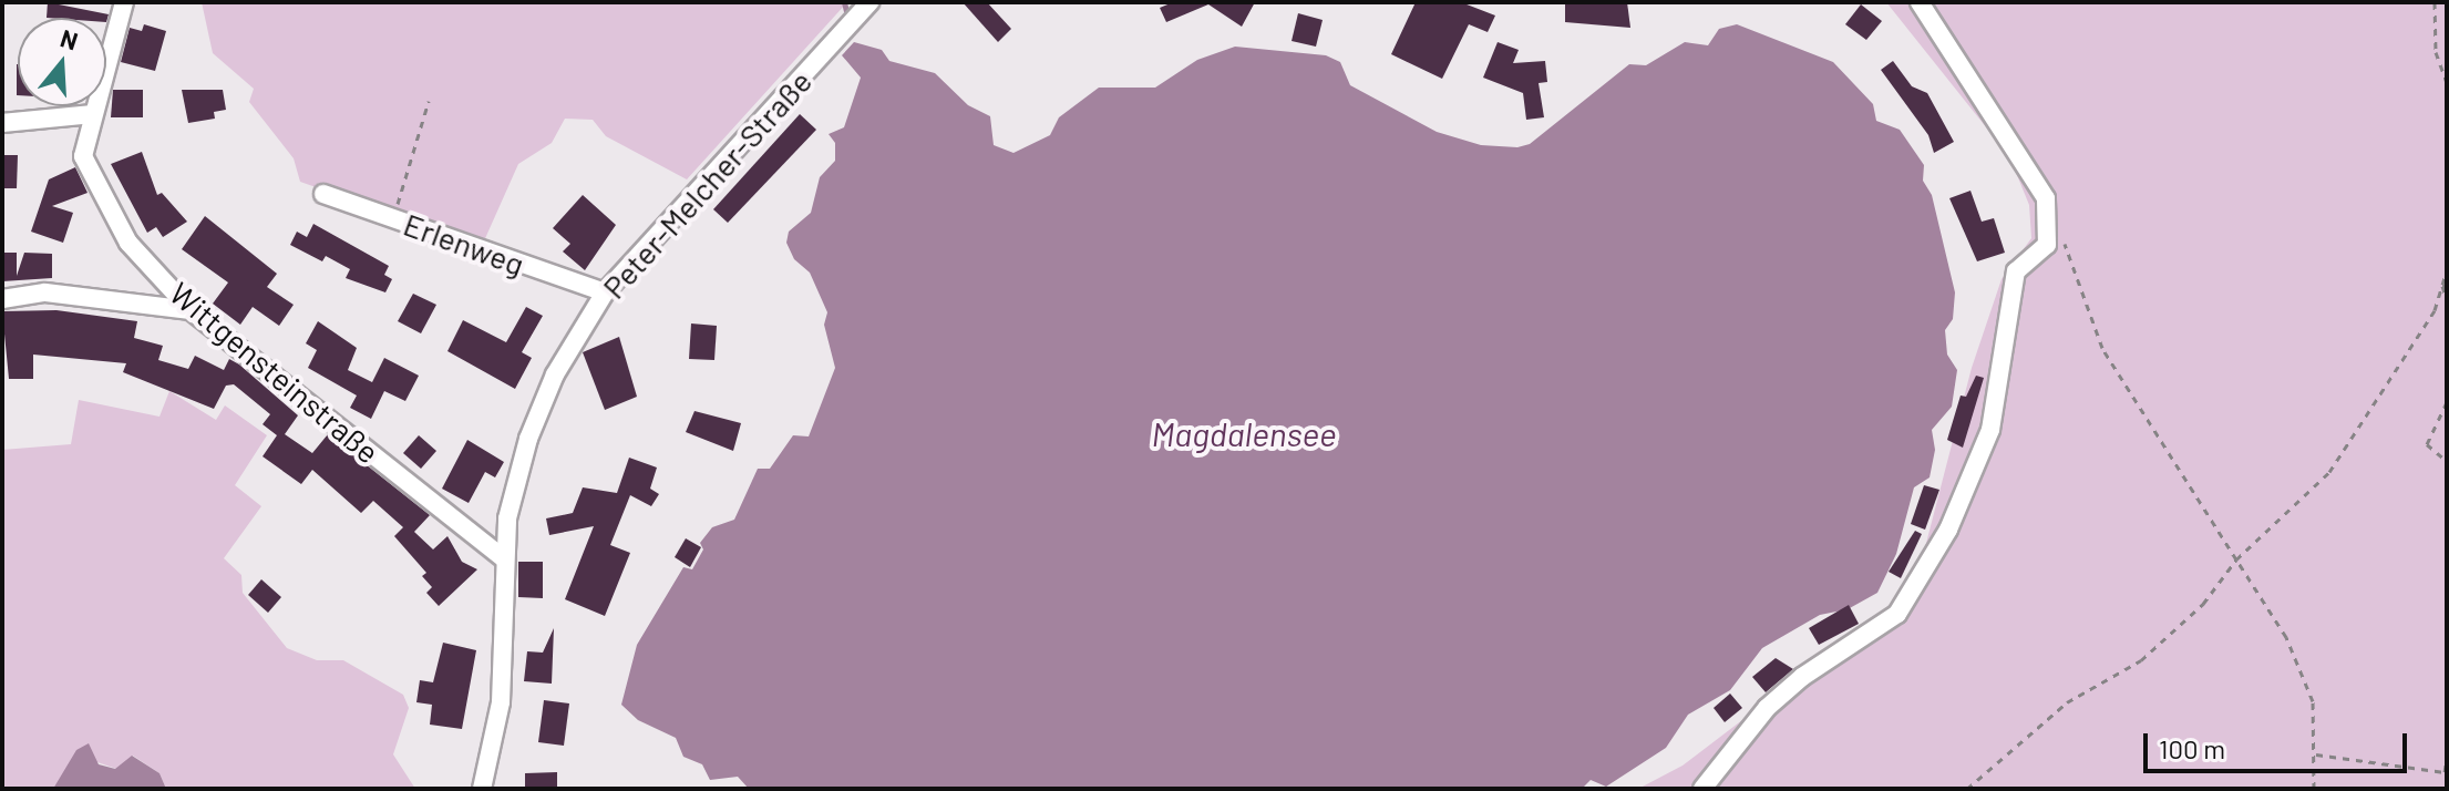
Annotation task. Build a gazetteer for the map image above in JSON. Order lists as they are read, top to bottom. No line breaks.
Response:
{"streets":{"street":["Peter-Melcher-Straße","Erlenweg","Wittgensteinstraße"]},"crossings":[["Peter-Melcher-Straße","Erlenweg"],["Peter-Melcher-Straße","Wittgensteinstraße"]],"water":["Magdalensee"],"scale_bar":"100 m","north":"top"}
